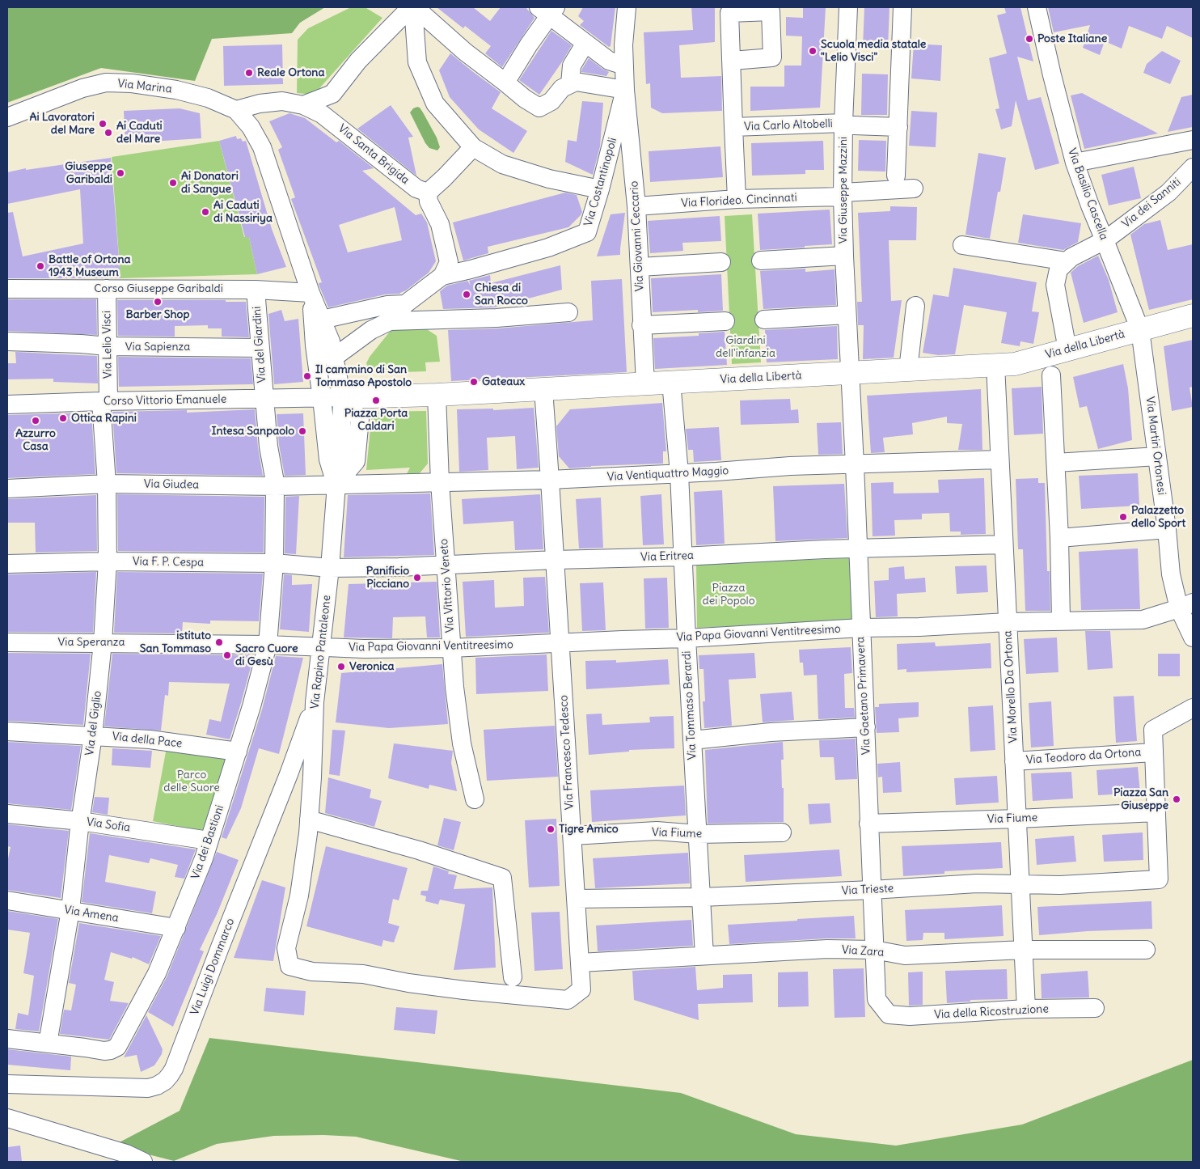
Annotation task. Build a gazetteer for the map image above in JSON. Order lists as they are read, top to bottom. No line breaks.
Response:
{"streets":{"main road":["Via della Libertà"],"street":["Via Marina","Via Carlo Altobelli","Via Santa Brigida","Via Costantinopoli","Via Giuseppe Mazzini","Via Basilio Cascella","Via Florideo. Cincinnati","Via dei Sanniti","Via Giovanni Ceccario","Corso Giuseppe Garibaldi","Via Lelio Visci","Via del Giardini","Via Sapienza","Corso Vittorio Emanuele","Via Martiri Ortonesi","Via Ventiquattro Maggio","Via Giudea","Via Eritrea","Via F. P. Cespa","Via Vittorio Veneto","Via Papa Giovanni Ventitreesimo","Via Speranza","Via Rapino Pantaleone","Via Morello Da Ortona","Via Gaetano Primavera","Via Tommaso Berardi","Via del Giglio","Via della Pace","Via Francesco Tedesco","Via Teodoro da Ortona","Via Fiume","Via Sofia","Via dei Bastioni","Via Trieste","Via Amena","Via Zara","Via Luigi Dommarco","Via della Ricostruzione"]},"crossings":[["Via Marina","Via Santa Brigida"],["Via Carlo Altobelli","Via Giuseppe Mazzini"],["Via Carlo Altobelli","Via Florideo. Cincinnati"],["Via Costantinopoli","Via Giovanni Ceccario"],["Via Giuseppe Mazzini","Via Florideo. Cincinnati"],["Via Giuseppe Mazzini","Via della Libertà"],["Via Giuseppe Mazzini","Via Gaetano Primavera"],["Via Basilio Cascella","Via dei Sanniti"],["Via Basilio Cascella","Via della Libertà"],["Via Basilio Cascella","Via Martiri Ortonesi"],["Via Florideo. Cincinnati","Via Giovanni Ceccario"],["Via dei Sanniti","Via della Libertà"],["Via Giovanni Ceccario","Via della Libertà"],["Corso Giuseppe Garibaldi","Via Lelio Visci"],["Corso Giuseppe Garibaldi","Via del Giardini"],["Via Lelio Visci","Via Sapienza"],["Via Lelio Visci","Corso Vittorio Emanuele"],["Via Lelio Visci","Via del Giglio"],["Via del Giardini","Via Sapienza"],["Via del Giardini","Corso Vittorio Emanuele"],["Via del Giardini","Via dei Bastioni"],["Via della Libertà","Corso Vittorio Emanuele"],["Via della Libertà","Via Martiri Ortonesi"],["Via della Libertà","Via Vittorio Veneto"],["Via della Libertà","Via Rapino Pantaleone"],["Via della Libertà","Via Morello Da Ortona"],["Via della Libertà","Via Gaetano Primavera"],["Via della Libertà","Via Tommaso Berardi"],["Via della Libertà","Via Francesco Tedesco"],["Corso Vittorio Emanuele","Via Rapino Pantaleone"],["Corso Vittorio Emanuele","Via del Giglio"],["Corso Vittorio Emanuele","Via dei Bastioni"],["Via Martiri Ortonesi","Via Papa Giovanni Ventitreesimo"],["Via Ventiquattro Maggio","Via Giudea"],["Via Ventiquattro Maggio","Via Vittorio Veneto"],["Via Ventiquattro Maggio","Via Rapino Pantaleone"],["Via Ventiquattro Maggio","Via Morello Da Ortona"],["Via Ventiquattro Maggio","Via Gaetano Primavera"],["Via Ventiquattro Maggio","Via Tommaso Berardi"],["Via Ventiquattro Maggio","Via Francesco Tedesco"],["Via Giudea","Via Rapino Pantaleone"],["Via Giudea","Via del Giglio"],["Via Giudea","Via dei Bastioni"],["Via Eritrea","Via F. P. Cespa"],["Via Eritrea","Via Vittorio Veneto"],["Via Eritrea","Via Rapino Pantaleone"],["Via Eritrea","Via Morello Da Ortona"],["Via Eritrea","Via Gaetano Primavera"],["Via Eritrea","Via Tommaso Berardi"],["Via Eritrea","Via Francesco Tedesco"],["Via F. P. Cespa","Via Rapino Pantaleone"],["Via F. P. Cespa","Via del Giglio"],["Via F. P. Cespa","Via dei Bastioni"],["Via Vittorio Veneto","Via Papa Giovanni Ventitreesimo"],["Via Papa Giovanni Ventitreesimo","Via Speranza"],["Via Papa Giovanni Ventitreesimo","Via Rapino Pantaleone"],["Via Papa Giovanni Ventitreesimo","Via Morello Da Ortona"],["Via Papa Giovanni Ventitreesimo","Via Gaetano Primavera"],["Via Papa Giovanni Ventitreesimo","Via Tommaso Berardi"],["Via Papa Giovanni Ventitreesimo","Via Francesco Tedesco"],["Via Speranza","Via Rapino Pantaleone"],["Via Speranza","Via del Giglio"],["Via Speranza","Via dei Bastioni"],["Via Rapino Pantaleone","Via Francesco Tedesco"],["Via Rapino Pantaleone","Via Luigi Dommarco"],["Via Morello Da Ortona","Via Teodoro da Ortona"],["Via Morello Da Ortona","Via Fiume"],["Via Morello Da Ortona","Via Trieste"],["Via Morello Da Ortona","Via Zara"],["Via Morello Da Ortona","Via della Ricostruzione"],["Via Gaetano Primavera","Via Fiume"],["Via Gaetano Primavera","Via Trieste"],["Via Gaetano Primavera","Via Zara"],["Via Gaetano Primavera","Via della Ricostruzione"],["Via Tommaso Berardi","Via Fiume"],["Via Tommaso Berardi","Via Trieste"],["Via Tommaso Berardi","Via Zara"],["Via del Giglio","Via della Pace"],["Via del Giglio","Via Sofia"],["Via del Giglio","Via dei Bastioni"],["Via del Giglio","Via Amena"],["Via della Pace","Via dei Bastioni"],["Via Francesco Tedesco","Via Fiume"],["Via Francesco Tedesco","Via Trieste"],["Via Francesco Tedesco","Via Zara"],["Via Fiume","Via Trieste"],["Via Sofia","Via dei Bastioni"],["Via dei Bastioni","Via Amena"]],"parks":["Giardini dell'infanzia","Piazza dei Popolo","Parco delle Suore"],"places":["Poste Italiane","Scuola media statale \"Lelio Visci\"","Reale Ortona","Ai Lavoratori del Mare","Ai Caduti del Mare","Giuseppe Garibaldi","Ai Donatori di Sangue","Ai Caduti di Nassiriya","Battle of Ortona 1943 Museum","Chiesa di San Rocco","Barber Shop","Il cammino di San Tommaso Apostolo","Gateaux","Piazza Porta Caldari","Ottica Rapini","Azzurro Casa","Intesa Sanpaolo","Palazzetto dello Sport","Panificio Picciano","istituto San Tommaso","Sacro Cuore di Gesù","Veronica","Piazza San Giuseppe","Tigre Amico"]}
